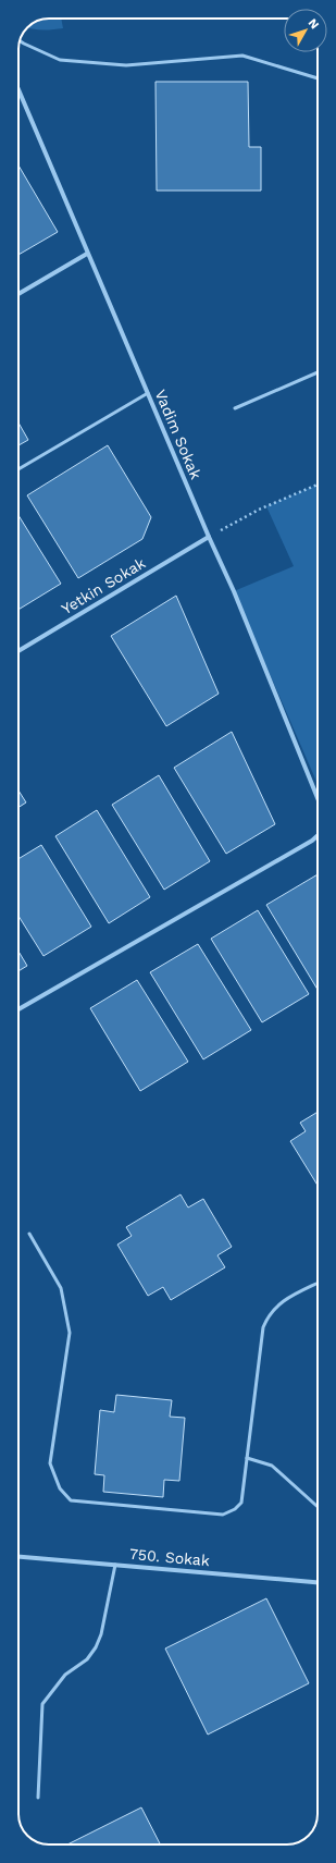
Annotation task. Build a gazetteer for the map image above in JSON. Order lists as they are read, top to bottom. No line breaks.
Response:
{"streets":{"street":["Vadim Sokak","Yetkin Sokak","750. Sokak"]},"crossings":[["Vadim Sokak","Yetkin Sokak"]],"north":"top right"}
